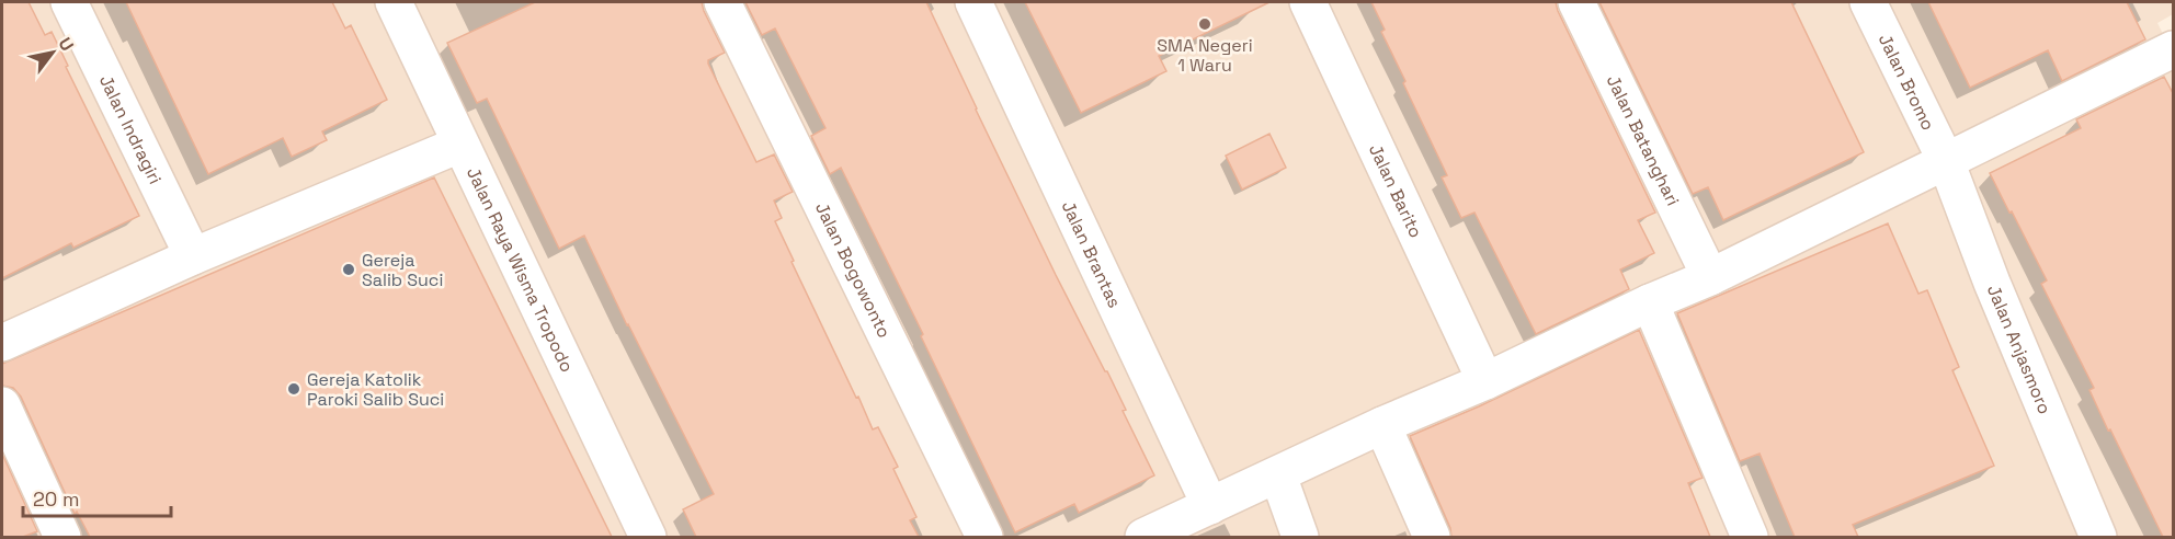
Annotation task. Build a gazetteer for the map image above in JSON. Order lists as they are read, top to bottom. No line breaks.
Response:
{"streets":{"street":["Jalan Bromo","Jalan Indragiri","Jalan Batanghari","Jalan Barito","Jalan Brantas","Jalan Raya Wisma Tropodo","Jalan Bogowonto","Jalan Anjasmoro"]},"crossings":[["Jalan Bromo","Jalan Anjasmoro"]],"places":["SMA Negeri 1 Waru","Gereja Salib Suci","Gereja Katolik Paroki Salib Suci"],"scale_bar":"20 m","north":"top right"}
